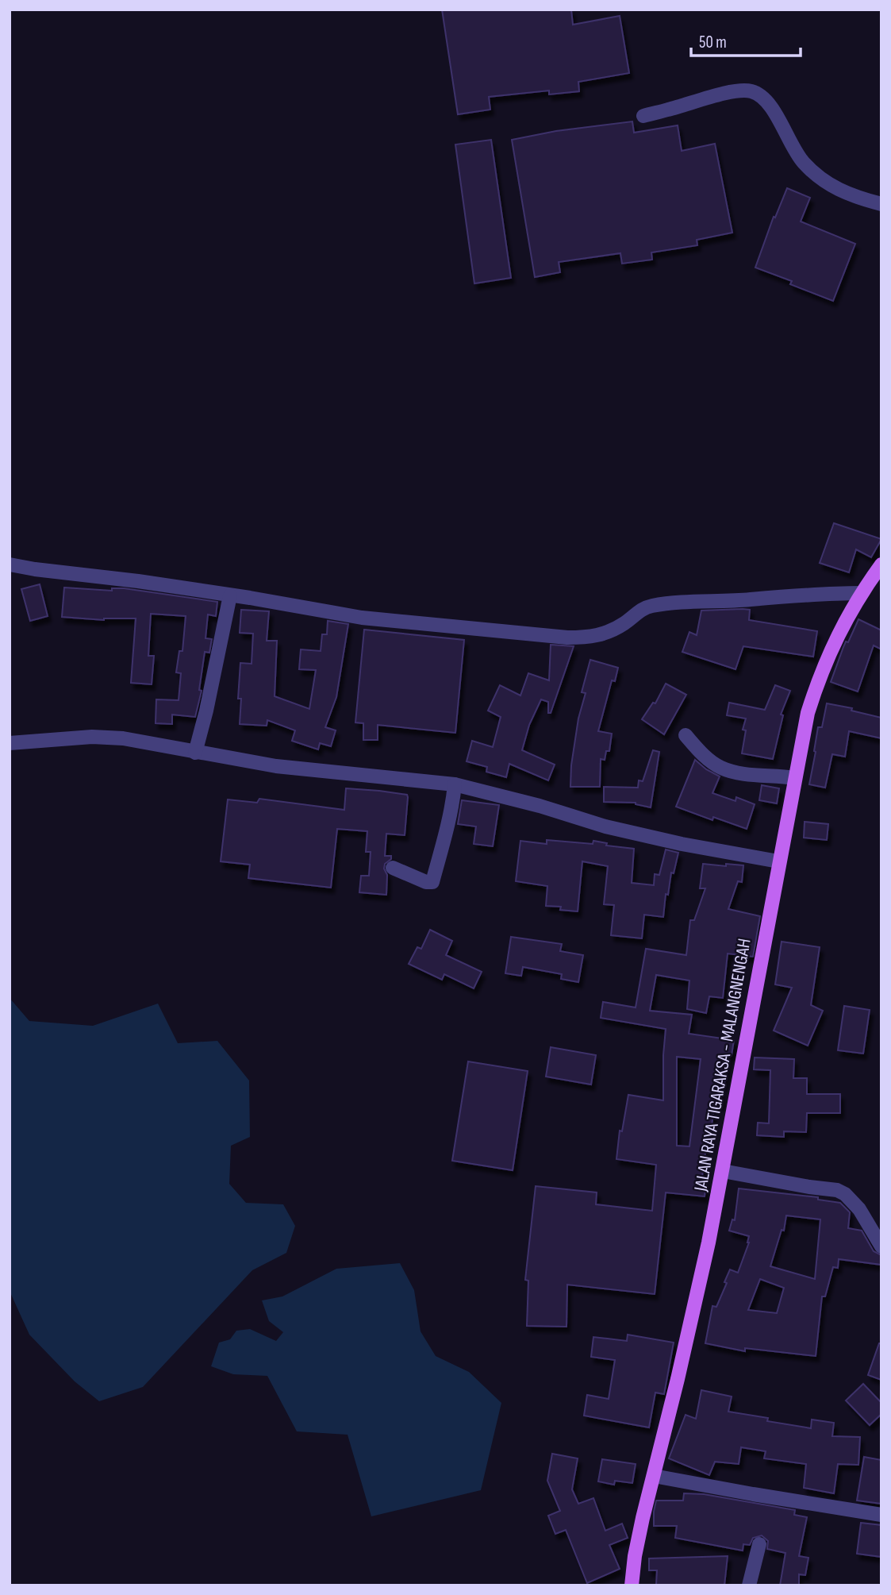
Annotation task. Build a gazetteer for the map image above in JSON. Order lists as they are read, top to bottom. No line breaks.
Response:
{"streets":{"main road":["JALAN RAYA TIGARAKSA - MALANGNENGAH"]},"scale_bar":"50 m"}
